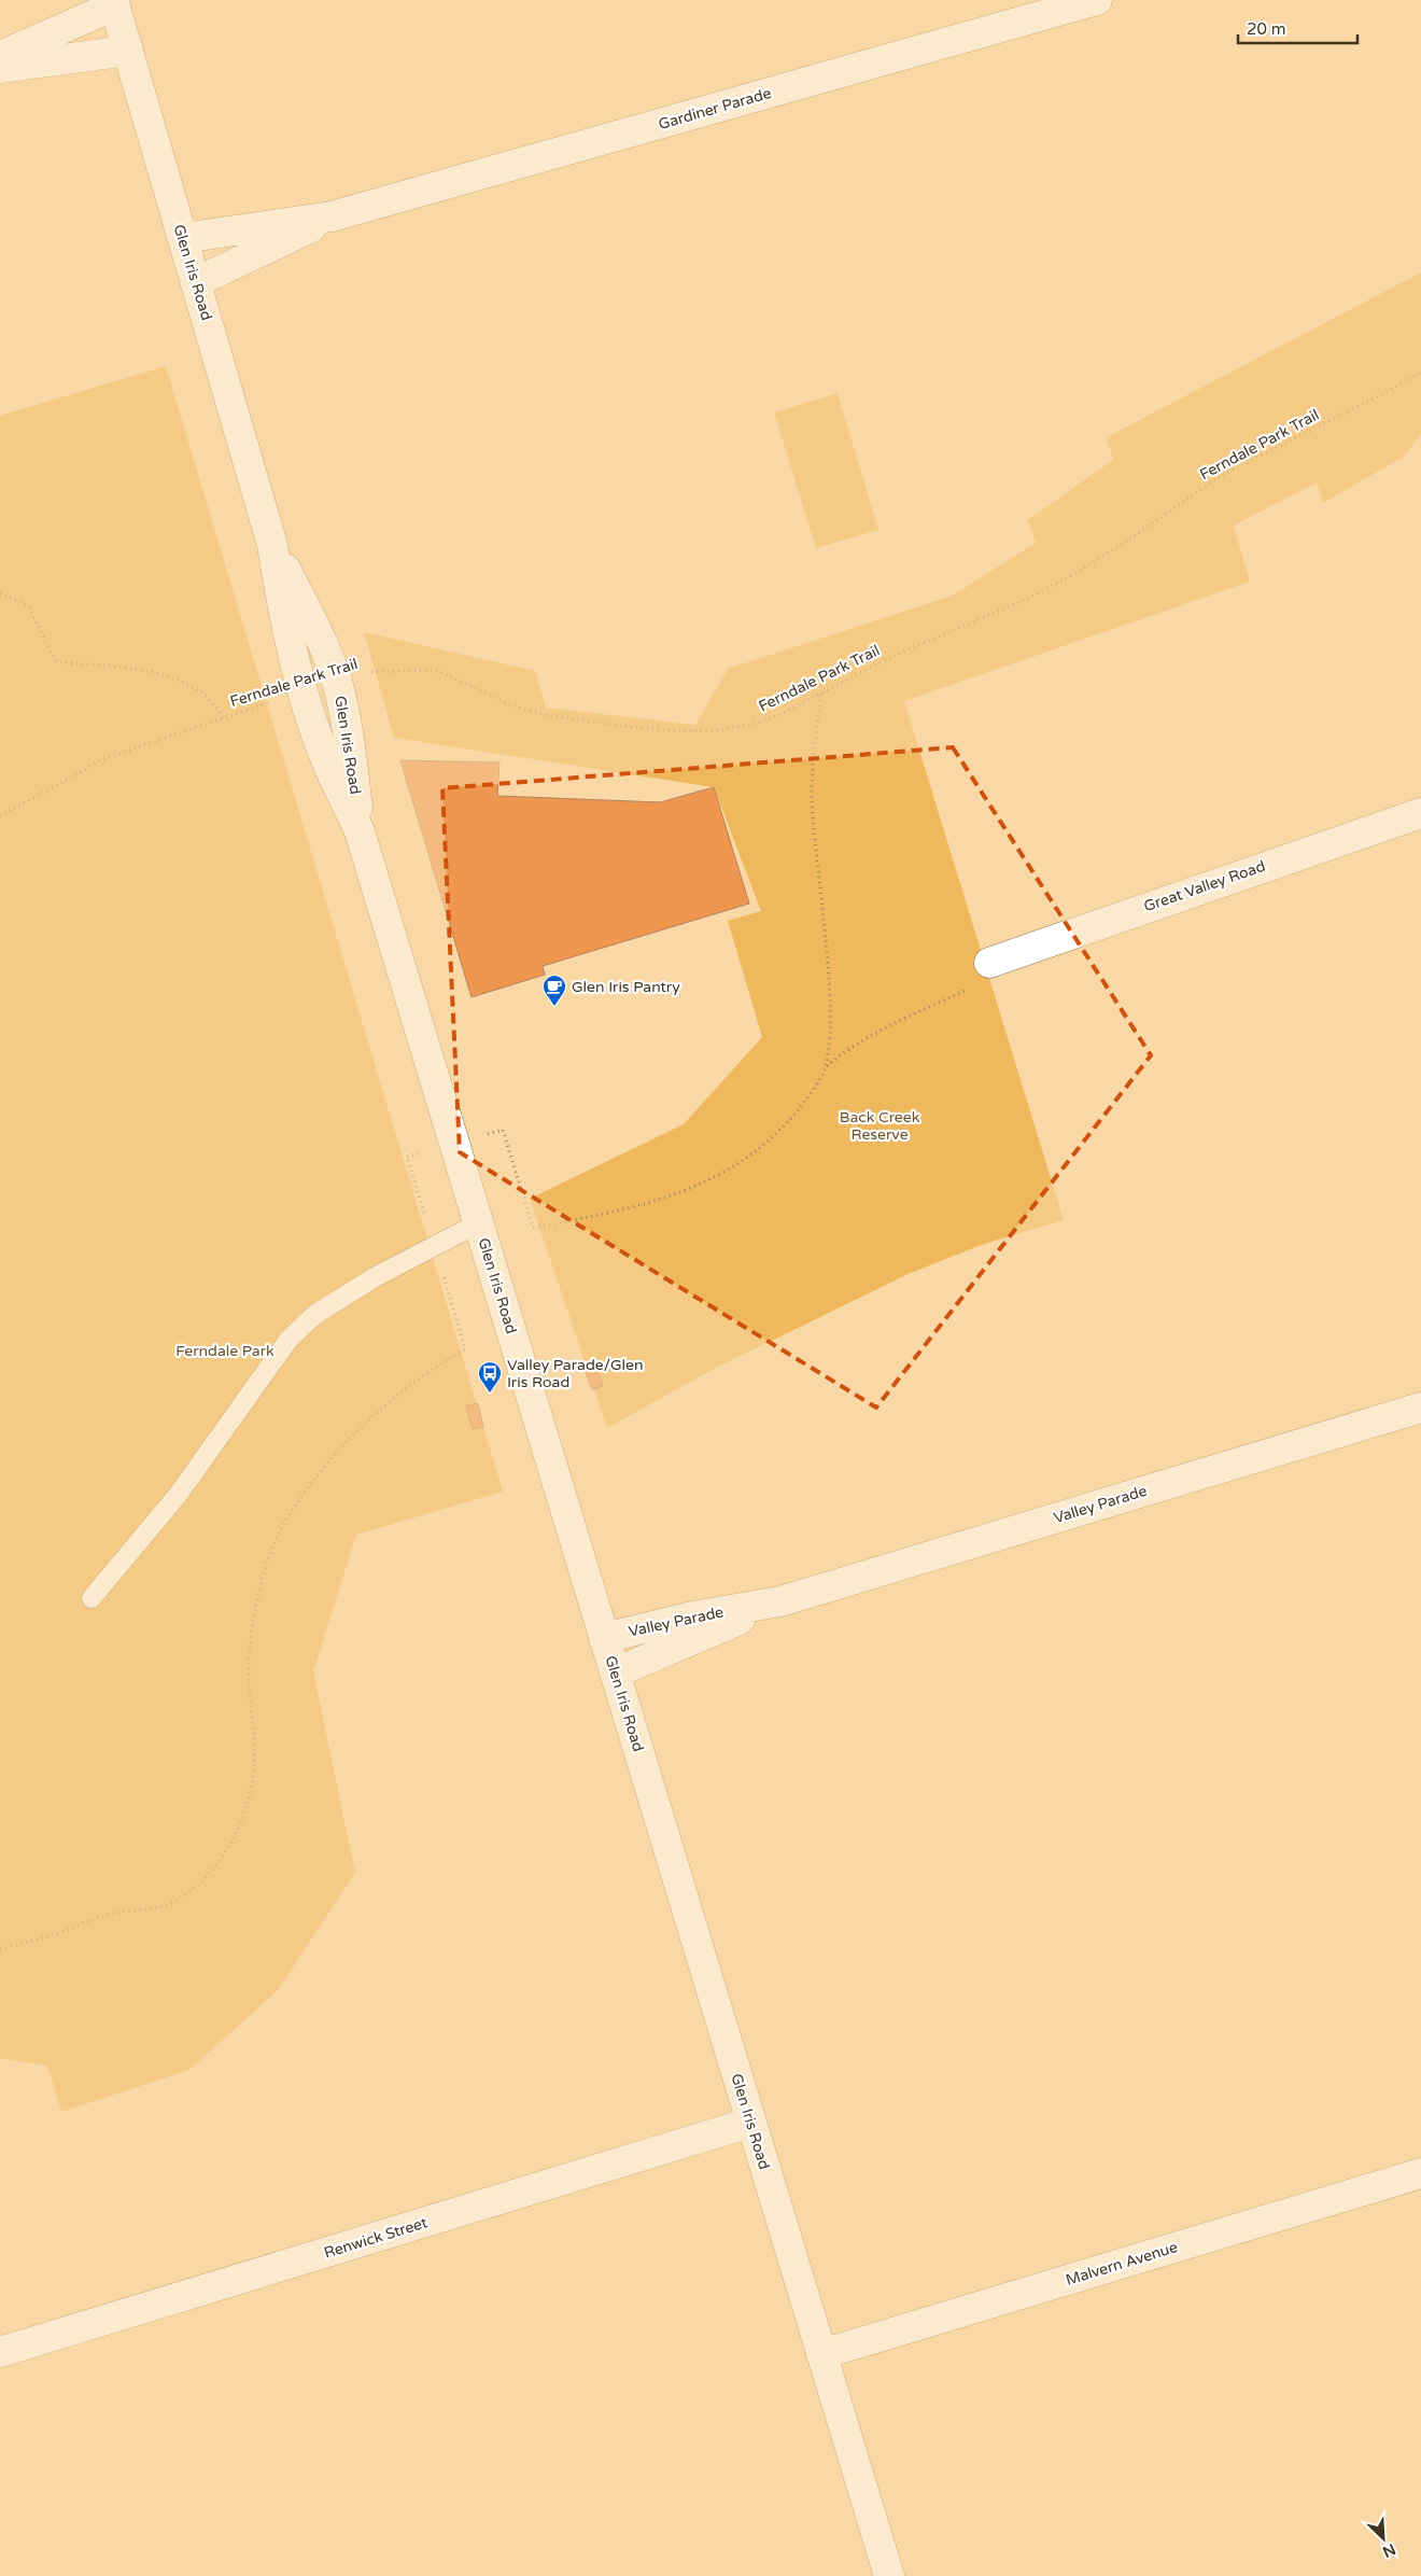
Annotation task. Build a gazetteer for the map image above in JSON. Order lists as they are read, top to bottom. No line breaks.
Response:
{"streets":{"street":["Gardiner Parade","Glen Iris Road","Great Valley Road","Valley Parade","Renwick Street","Malvern Avenue"],"path":["Ferndale Park Trail"]},"crossings":[["Gardiner Parade","Glen Iris Road"],["Glen Iris Road","Ferndale Park Trail"],["Glen Iris Road","Valley Parade"],["Glen Iris Road","Renwick Street"],["Glen Iris Road","Malvern Avenue"]],"parks":["Back Creek Reserve","Ferndale Park"],"places":{"cafe":["Glen Iris Pantry"],"bus stop":["Valley Parade/Glen Iris Road"]},"scale_bar":"20 m","north":"bottom right"}
